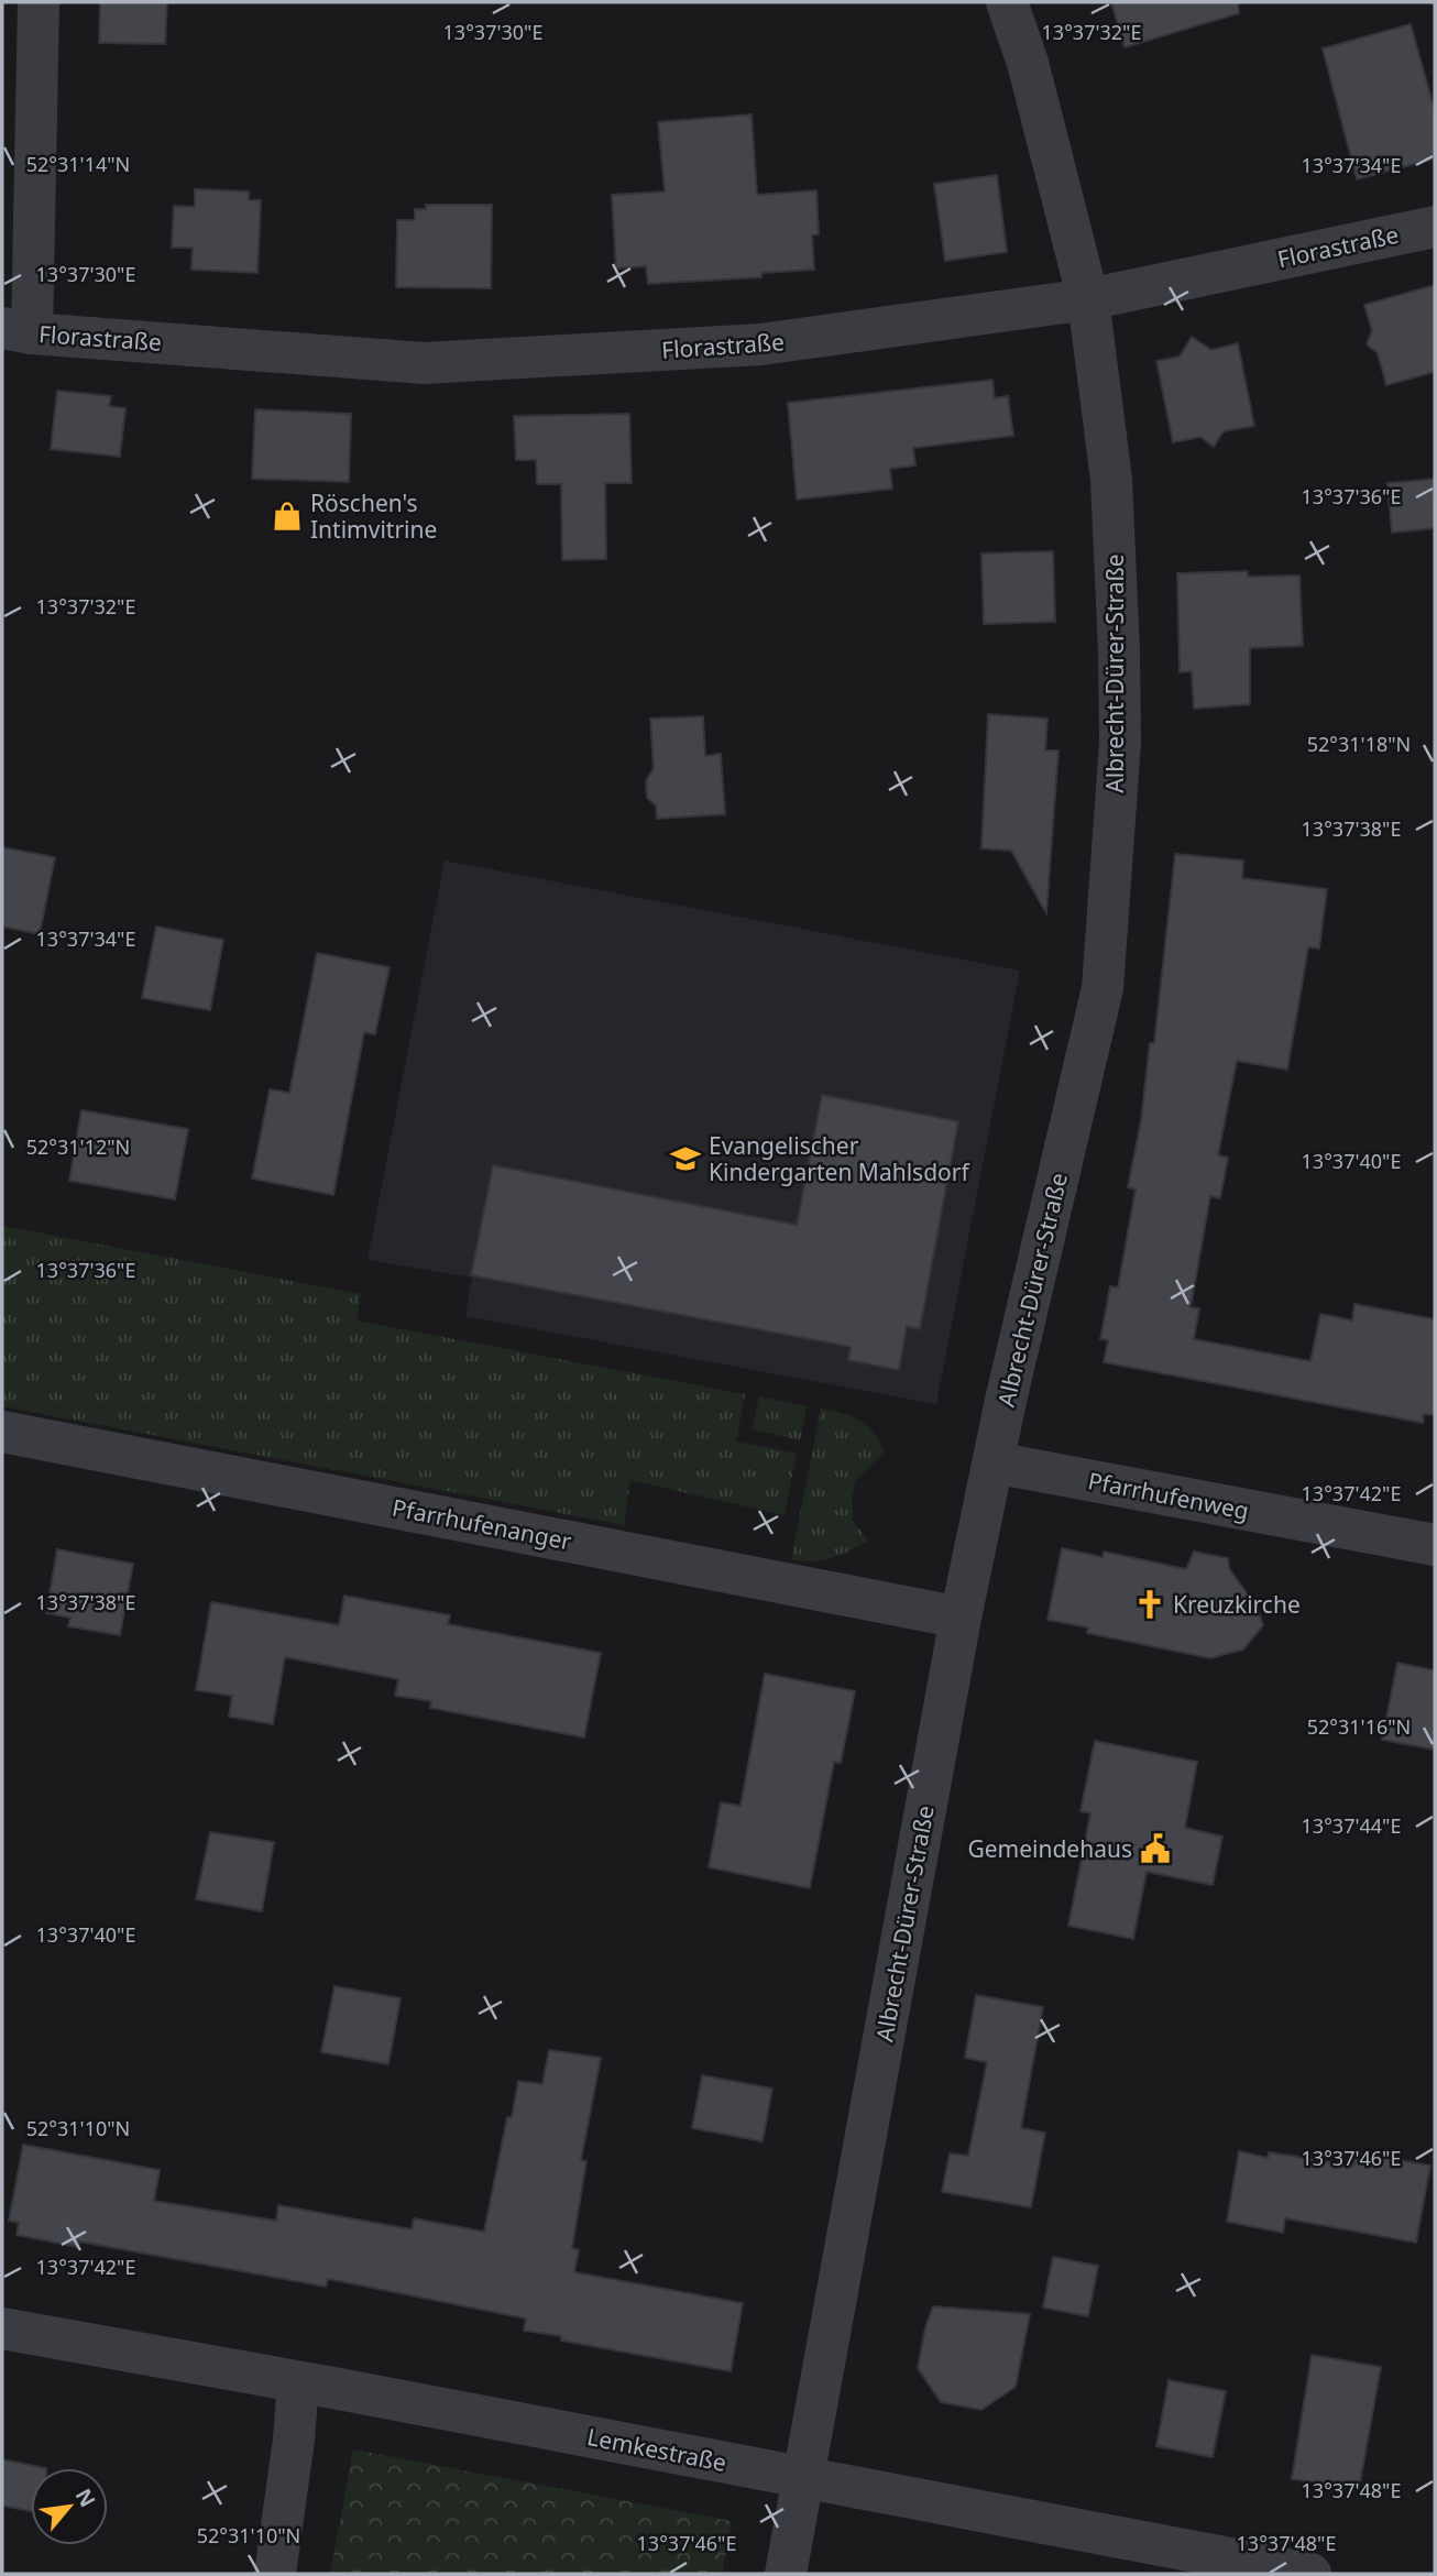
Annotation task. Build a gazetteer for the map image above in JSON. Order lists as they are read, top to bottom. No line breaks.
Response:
{"streets":{"street":["Florastraße","Albrecht-Dürer-Straße","Pfarrhufenweg","Pfarrhufenanger","Lemkestraße"]},"crossings":[["Florastraße","Albrecht-Dürer-Straße"],["Albrecht-Dürer-Straße","Pfarrhufenweg"],["Albrecht-Dürer-Straße","Pfarrhufenanger"],["Albrecht-Dürer-Straße","Lemkestraße"]],"places":{"shop":["Röschen's Intimvitrine"],"school or university":["Evangelischer Kindergarten Mahlsdorf"],"church":["Kreuzkirche"],"public building":["Gemeindehaus"]},"north":"top right","coordinates":["13°37'30\"E","13°37'32\"E","52°31'14\"N","13°37'34\"E","13°37'36\"E","52°31'18\"N","13°37'38\"E","52°31'12\"N","13°37'40\"E","13°37'42\"E","52°31'16\"N","13°37'44\"E","52°31'10\"N","13°37'46\"E","13°37'48\"E"]}
